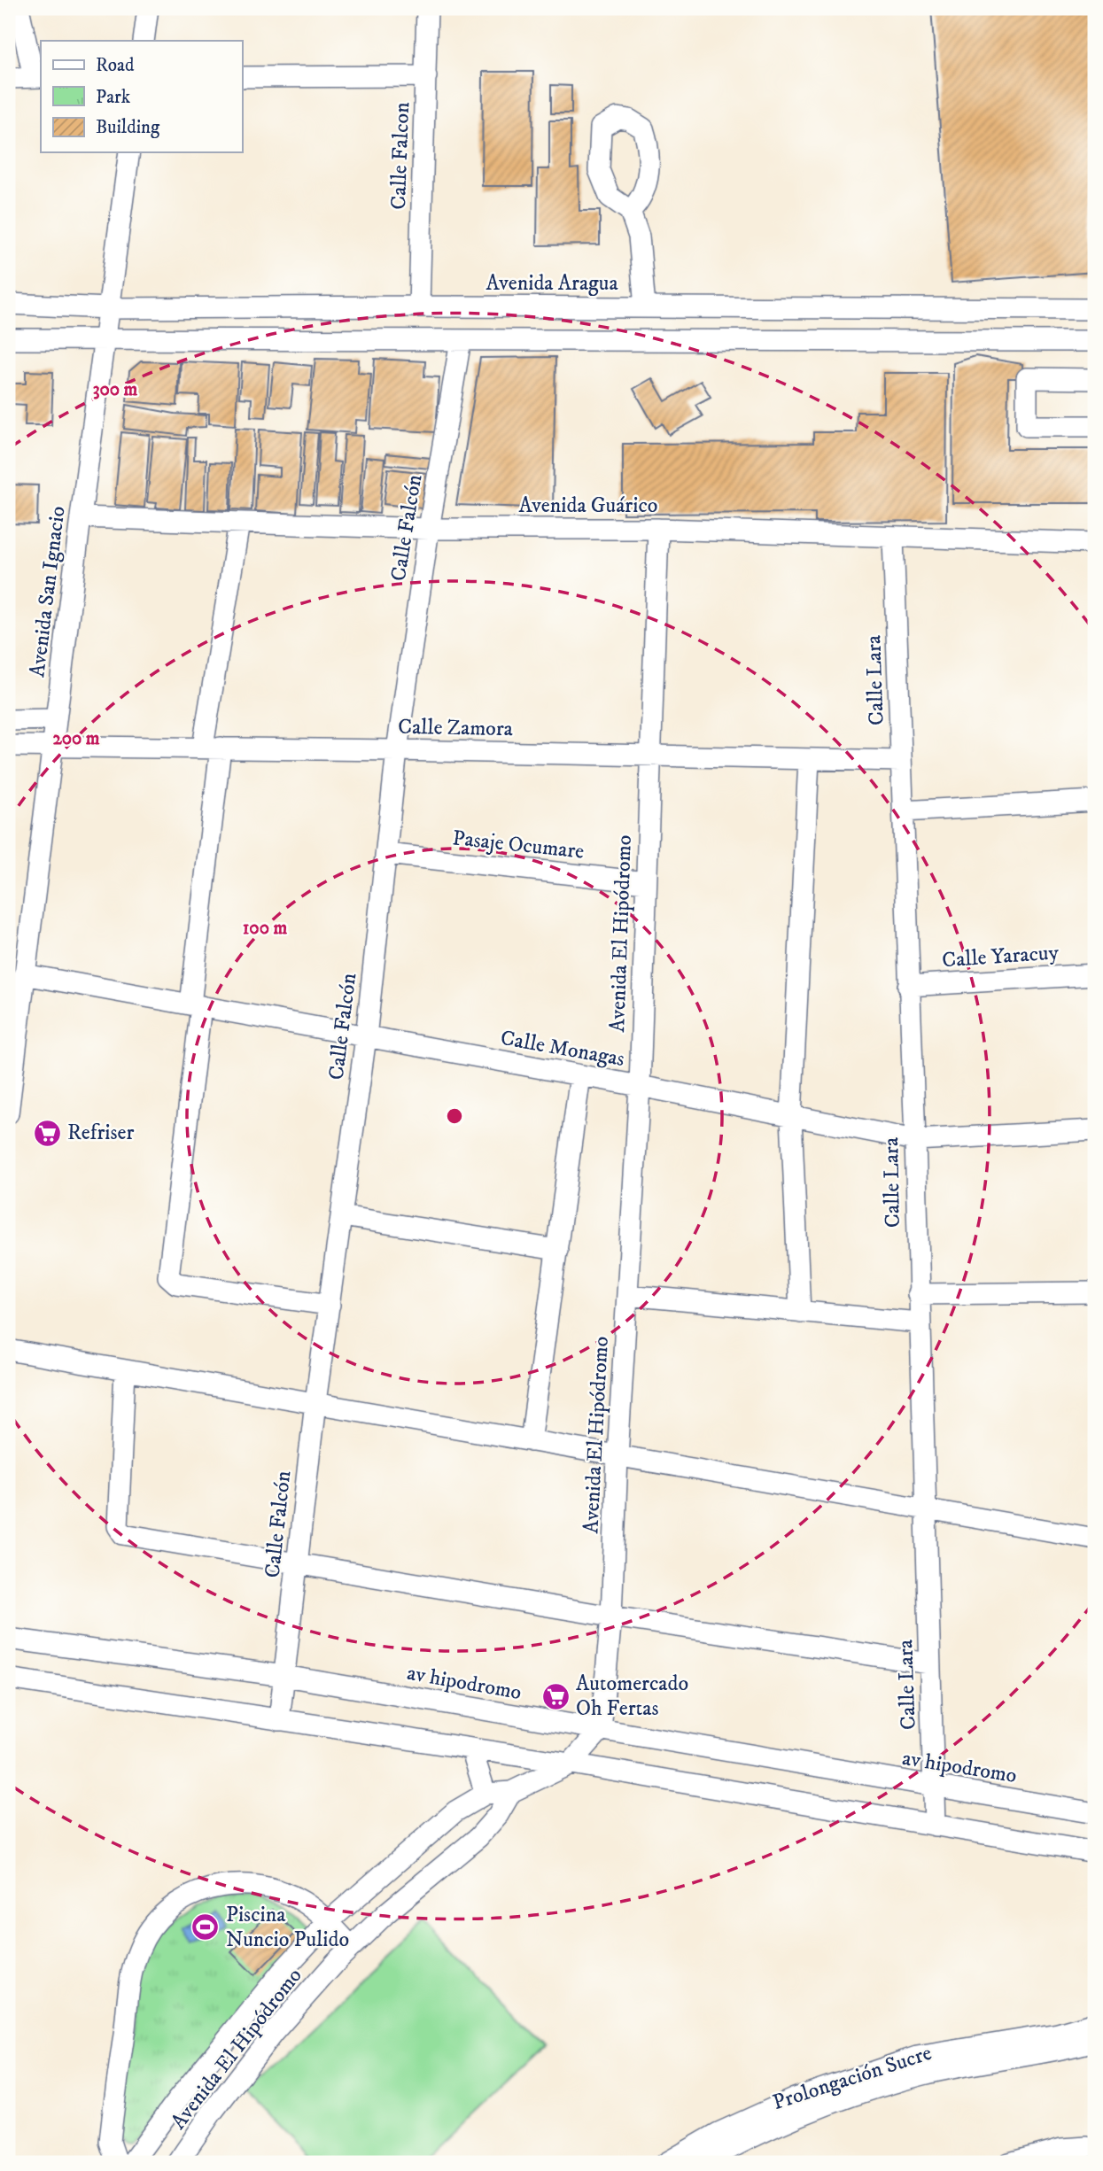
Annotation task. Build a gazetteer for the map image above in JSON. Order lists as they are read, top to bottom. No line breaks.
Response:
{"streets":{"street":["Calle Falcon","Avenida Aragua","Avenida Guárico","Calle Falcón","Avenida San Ignacio","Calle Lara","Calle Zamora","Pasaje Ocumare","Avenida El Hipódromo","Calle Yaracuy","Calle Monagas","av hipodromo","Prolongación Sucre"]},"crossings":[["Calle Falcon","Avenida Aragua"],["Avenida Aragua","Avenida San Ignacio"],["Avenida Guárico","Calle Falcón"],["Avenida Guárico","Avenida San Ignacio"],["Avenida Guárico","Calle Lara"],["Avenida Guárico","Avenida El Hipódromo"],["Calle Falcón","Calle Zamora"],["Calle Falcón","Pasaje Ocumare"],["Calle Falcón","Calle Monagas"],["Calle Falcón","av hipodromo"],["Avenida San Ignacio","Calle Zamora"],["Avenida San Ignacio","Calle Monagas"],["Calle Lara","Calle Zamora"],["Calle Lara","Calle Yaracuy"],["Calle Lara","Calle Monagas"],["Calle Lara","av hipodromo"],["Calle Zamora","Avenida El Hipódromo"],["Pasaje Ocumare","Avenida El Hipódromo"],["Avenida El Hipódromo","Calle Monagas"],["Avenida El Hipódromo","av hipodromo"]],"places":{"supermarket":["Refriser","Automercado Oh Fertas"],"sports":["Piscina Nuncio Pulido"]},"legend":["Road","Park","Building"],"rings":["300 m","200 m","100 m"]}
